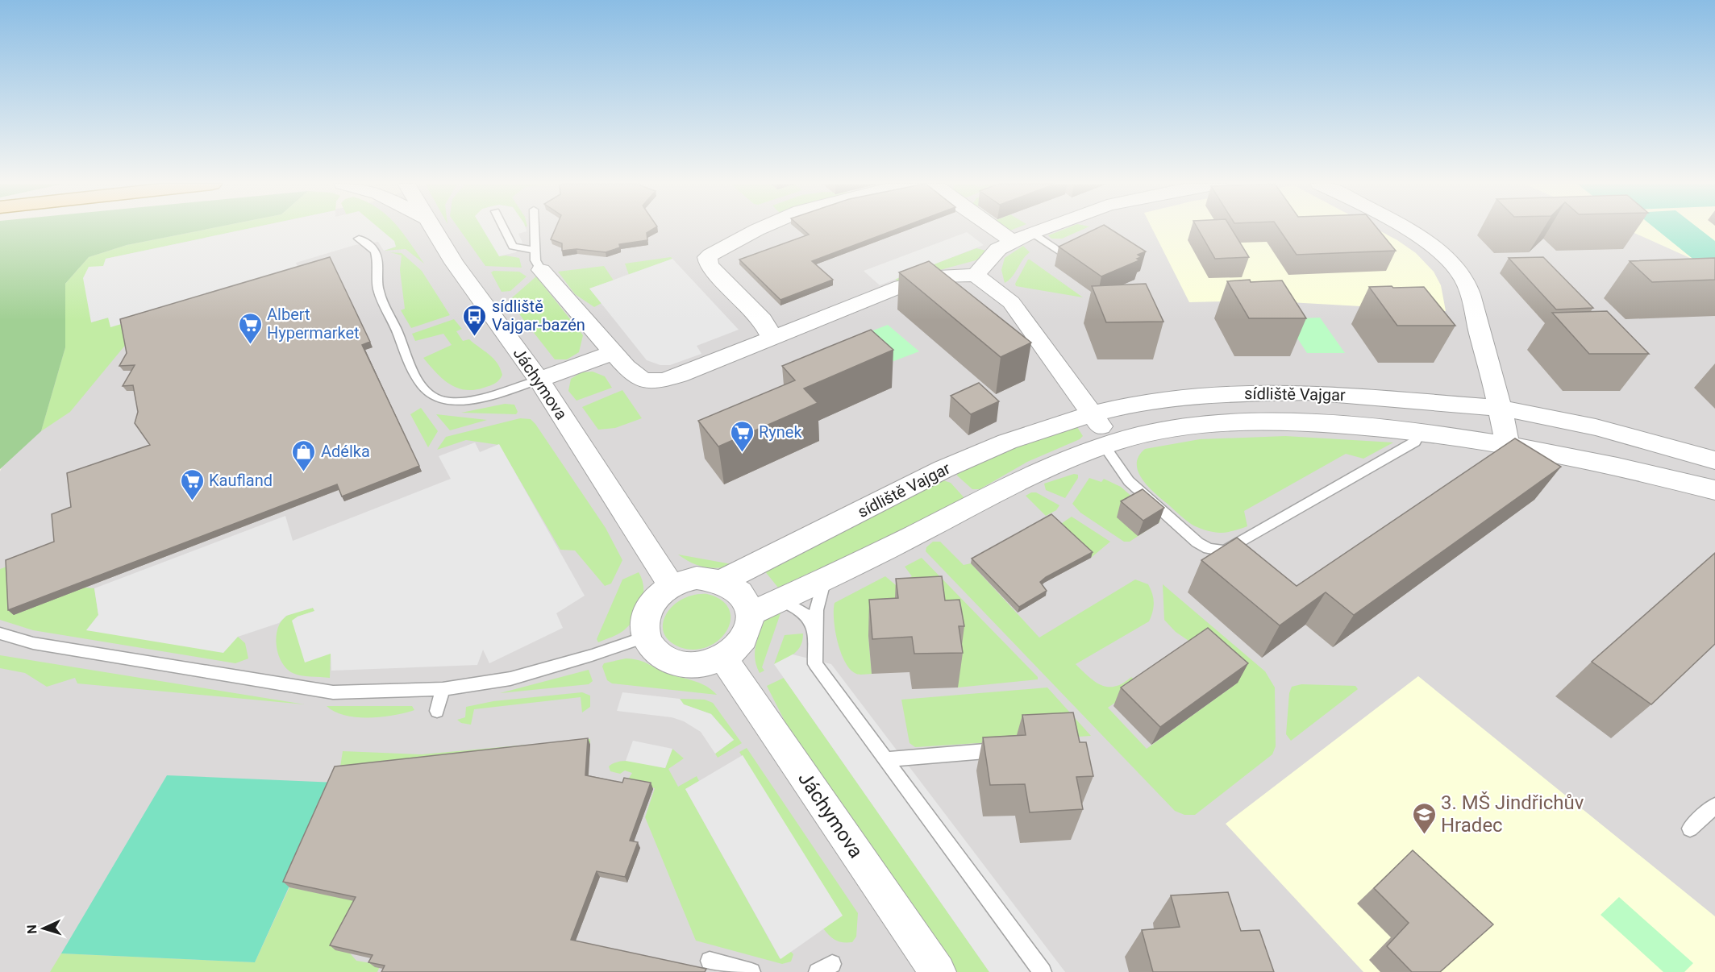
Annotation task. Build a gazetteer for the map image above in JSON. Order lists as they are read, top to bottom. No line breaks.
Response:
{"streets":{"street":["Jáchymova","sídliště Vajgar"]},"crossings":[["Jáchymova","sídliště Vajgar"]],"places":{"bus stop":["sídliště Vajgar-bazén"],"supermarket":["Albert Hypermarket","Rynek","Kaufland"],"shop":["Adélka"],"school or university":["3. MŠ Jindřichův Hradec"]},"north":"left"}
